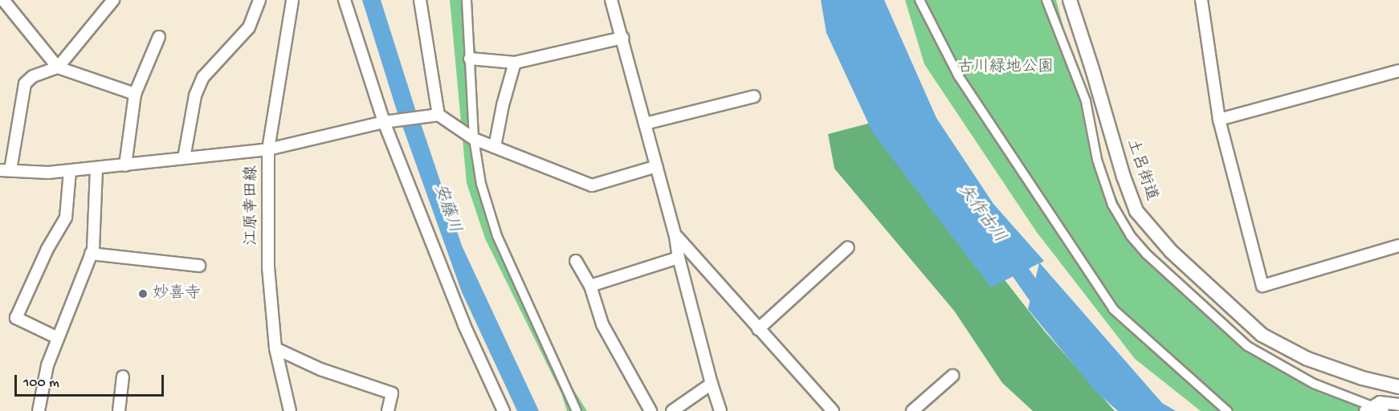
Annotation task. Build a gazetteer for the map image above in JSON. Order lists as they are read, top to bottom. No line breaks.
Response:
{"streets":{"street":["土呂街道","江原幸田線"]},"water":["安藤川","矢作古川"],"parks":["古川緑地公園"],"places":["妙喜寺"],"scale_bar":"100 m"}
